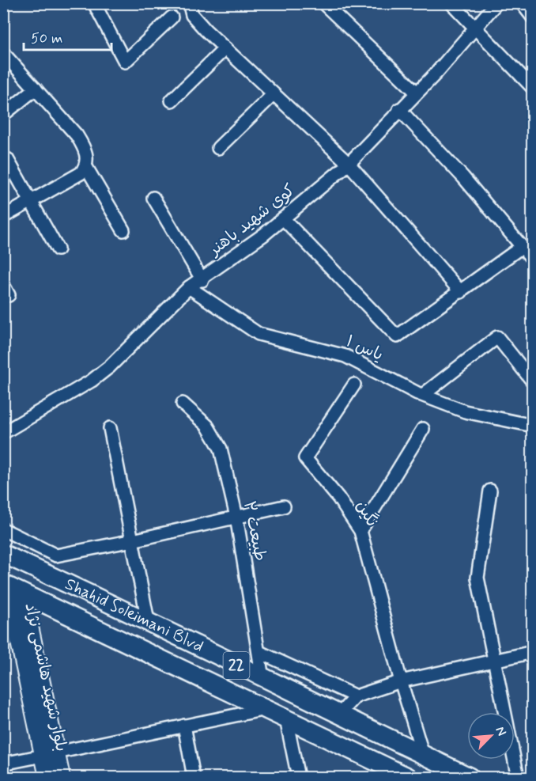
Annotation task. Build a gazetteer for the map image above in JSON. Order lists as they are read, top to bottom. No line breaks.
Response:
{"streets":{"highway":["Shahid Soleimani Blvd","22"],"main road":["بلوار شهید هاشمی نژاد"],"street":["کوی شهید باهنر","یاس ۱","نگین","طبیعت ٣"]},"crossings":[["کوی شهید باهنر","یاس ۱"],["نگین","Shahid Soleimani Blvd"],["طبیعت ٣","Shahid Soleimani Blvd"],["Shahid Soleimani Blvd","بلوار شهید هاشمی نژاد"]],"scale_bar":"50 m","north":"top right"}
